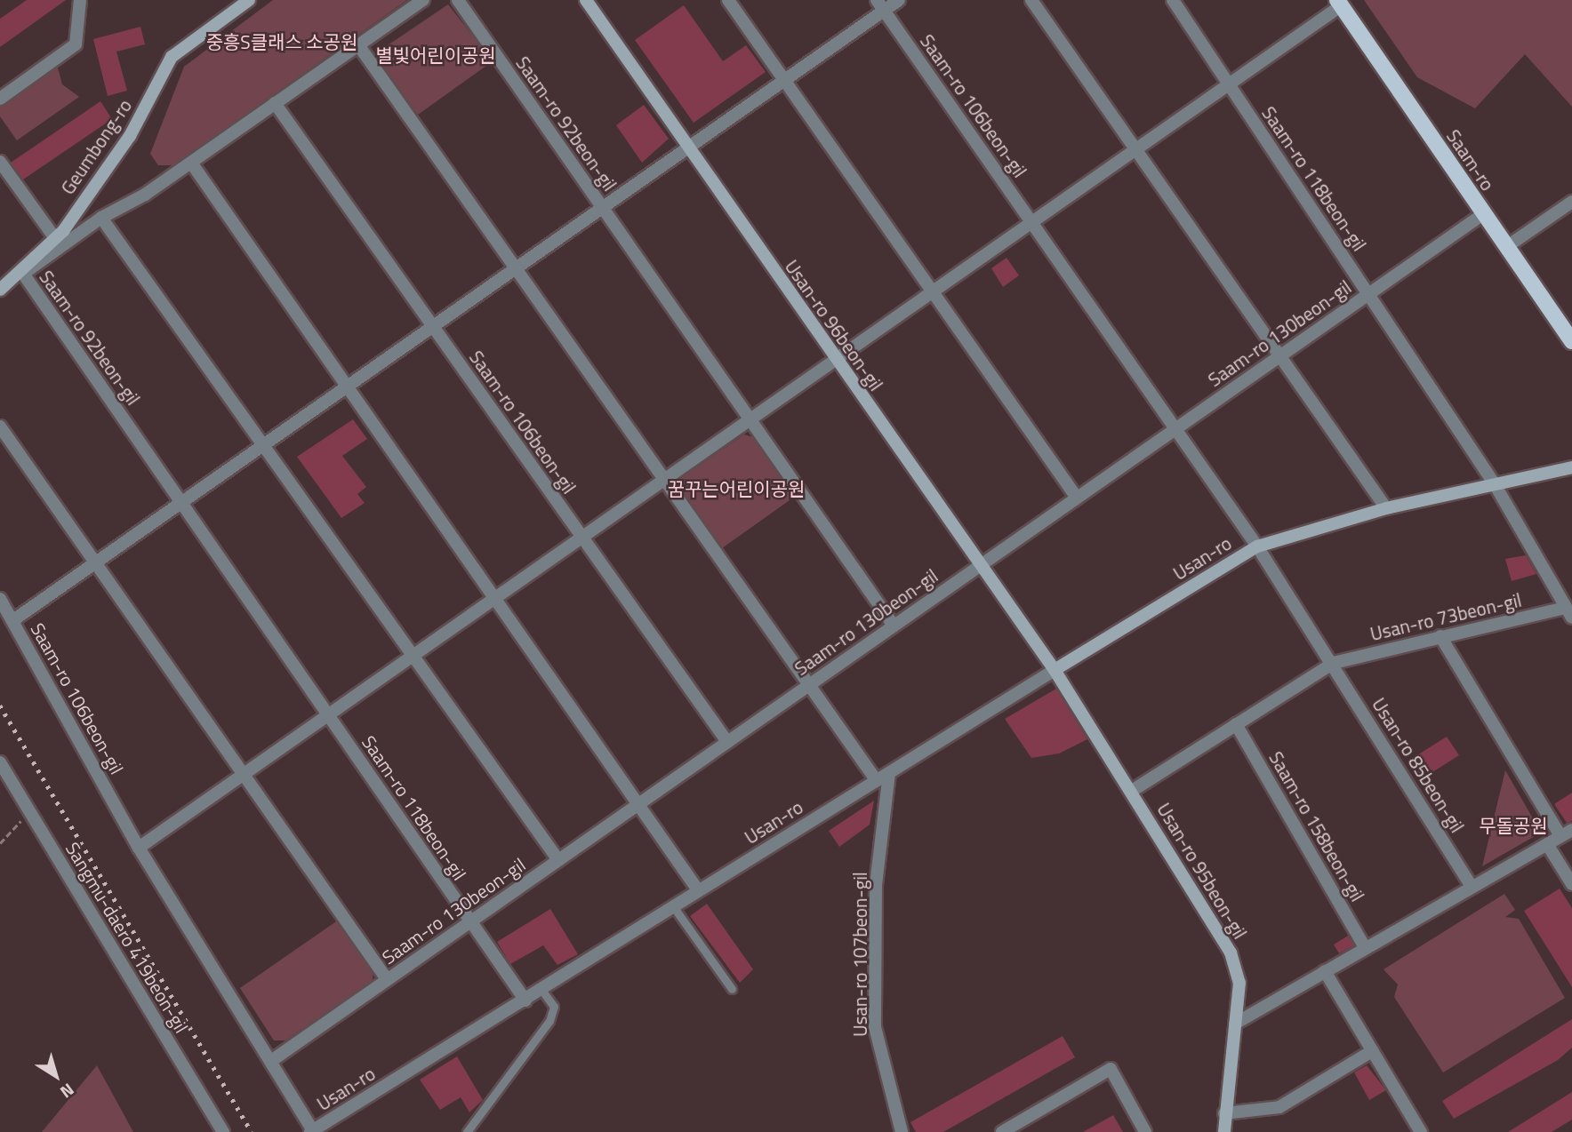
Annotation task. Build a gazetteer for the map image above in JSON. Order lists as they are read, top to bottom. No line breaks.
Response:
{"streets":{"main road":["Saam-ro"],"street":["Saam-ro 106beon-gil","Saam-ro 92beon-gil","Geumbong-ro","Saam-ro 118beon-gil","Usan-ro 96beon-gil","Saam-ro 130beon-gil","Usan-ro","Usan-ro 73beon-gil","Usan-ro 85beon-gil","Saam-ro 158beon-gil","Usan-ro 95beon-gil","Sangmu-daero 419beon-gil","Usan-ro 107beon-gil"]},"crossings":[["Saam-ro 106beon-gil","Saam-ro 92beon-gil"],["Saam-ro 106beon-gil","Usan-ro 96beon-gil"],["Saam-ro 106beon-gil","Saam-ro 130beon-gil"],["Saam-ro 106beon-gil","Usan-ro"],["Saam-ro 92beon-gil","Geumbong-ro"],["Saam-ro","Saam-ro 130beon-gil"],["Saam-ro 118beon-gil","Saam-ro 130beon-gil"],["Saam-ro 118beon-gil","Usan-ro"],["Usan-ro 96beon-gil","Saam-ro 130beon-gil"],["Usan-ro 96beon-gil","Usan-ro"],["Usan-ro 96beon-gil","Usan-ro 95beon-gil"],["Saam-ro 130beon-gil","Usan-ro"],["Usan-ro","Usan-ro 73beon-gil"],["Usan-ro","Usan-ro 85beon-gil"],["Usan-ro","Usan-ro 95beon-gil"],["Usan-ro","Usan-ro 107beon-gil"],["Usan-ro 73beon-gil","Usan-ro 85beon-gil"]],"parks":["중흥S클래스 소공원","별빛어린이공원","꿈꾸는어린이공원","무돌공원"],"north":"bottom right"}
